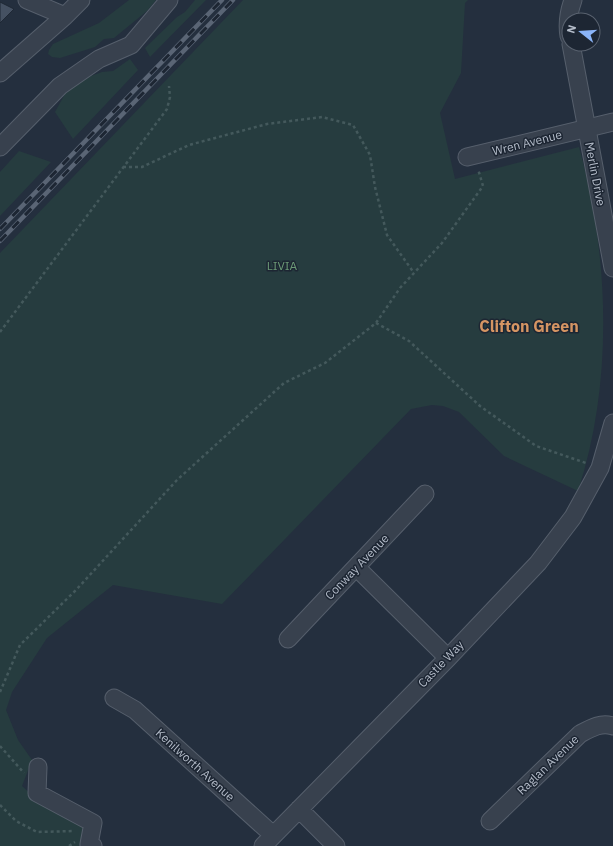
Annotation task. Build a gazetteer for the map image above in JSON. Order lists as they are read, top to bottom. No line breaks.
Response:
{"streets":{"street":["Wren Avenue","Merlin Drive","Conway Avenue","Castle Way","Kenilworth Avenue","Raglan Avenue"]},"crossings":[["Wren Avenue","Merlin Drive"],["Castle Way","Kenilworth Avenue"]],"districts":["Clifton Green"],"parks":["LIVIA"],"north":"left"}
